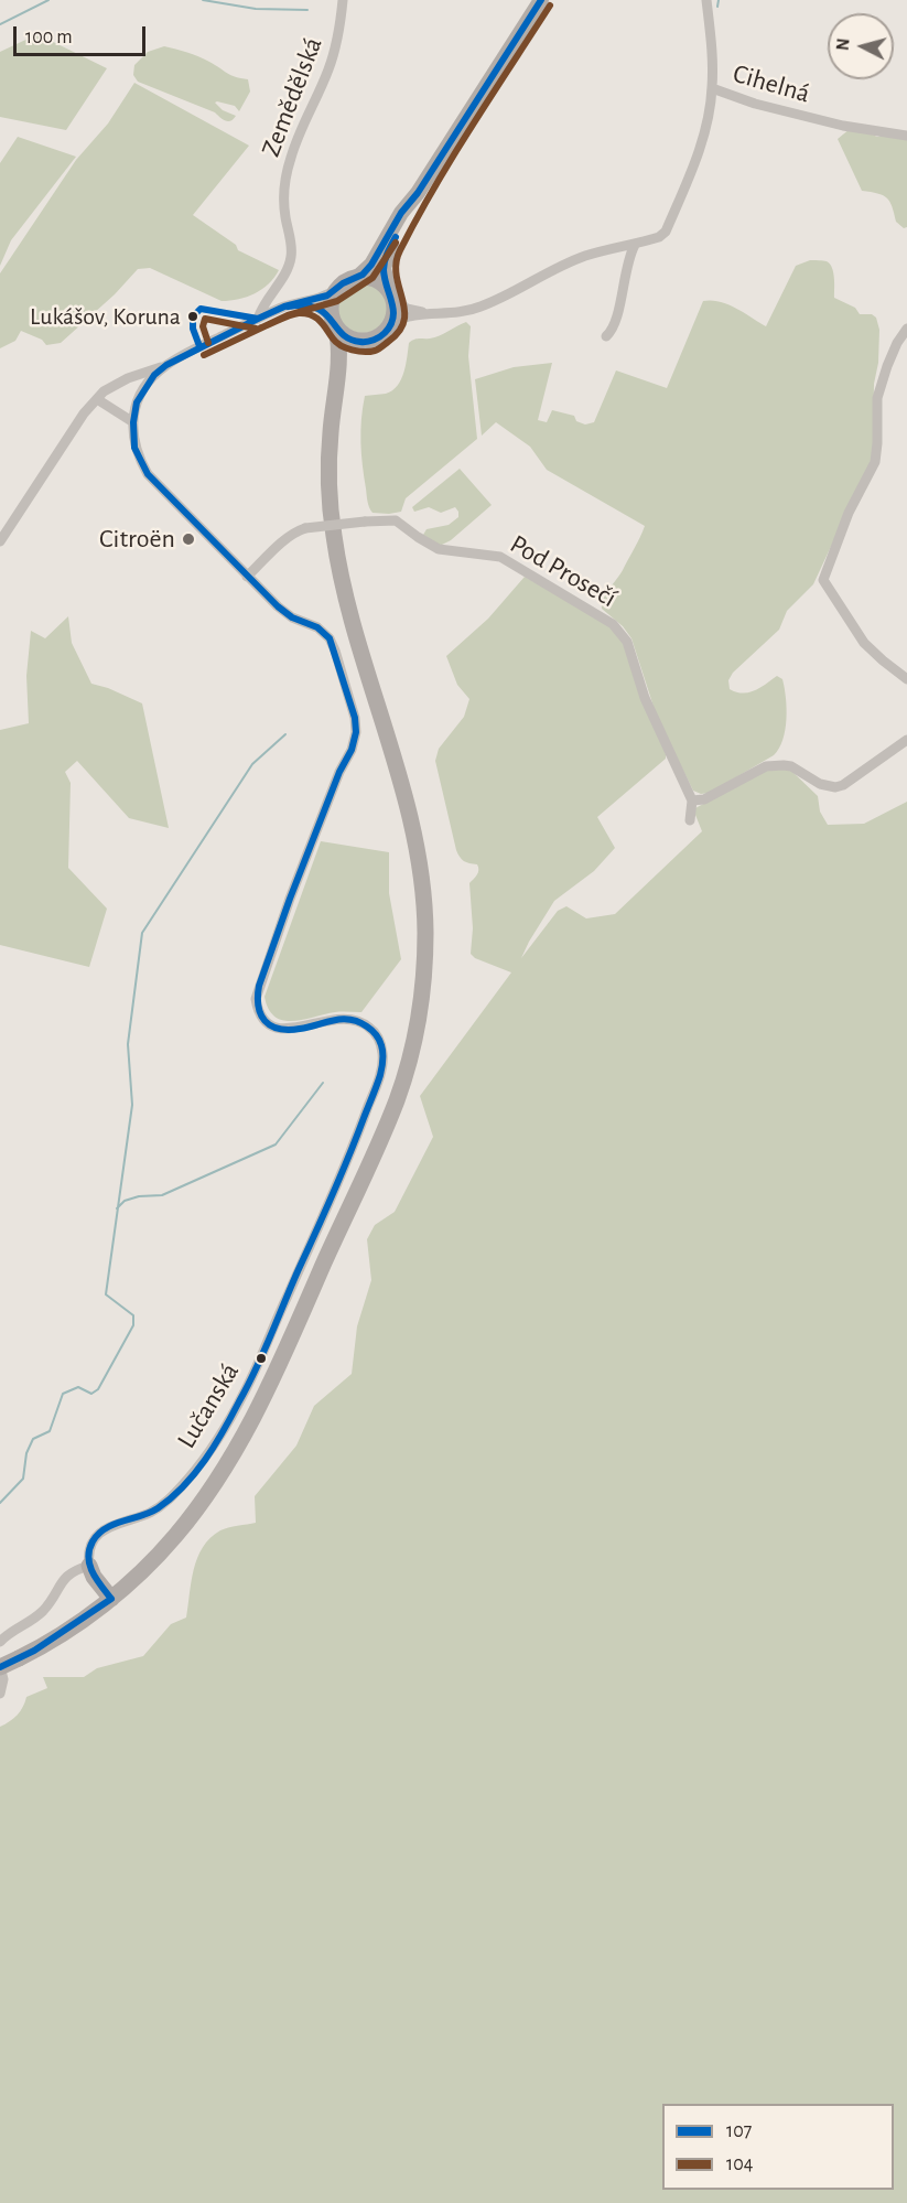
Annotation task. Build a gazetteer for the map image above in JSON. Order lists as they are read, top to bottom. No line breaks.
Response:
{"streets":{"street":["Cihelná","Zemědělská","Pod Prosečí","Lučanská"]},"crossings":[["Pod Prosečí","Lučanská"]],"places":["Lukášov, Koruna","Citroën"],"lines":["transit line 107","transit line 104"],"legend":["107","104"],"scale_bar":"100 m","north":"left"}
